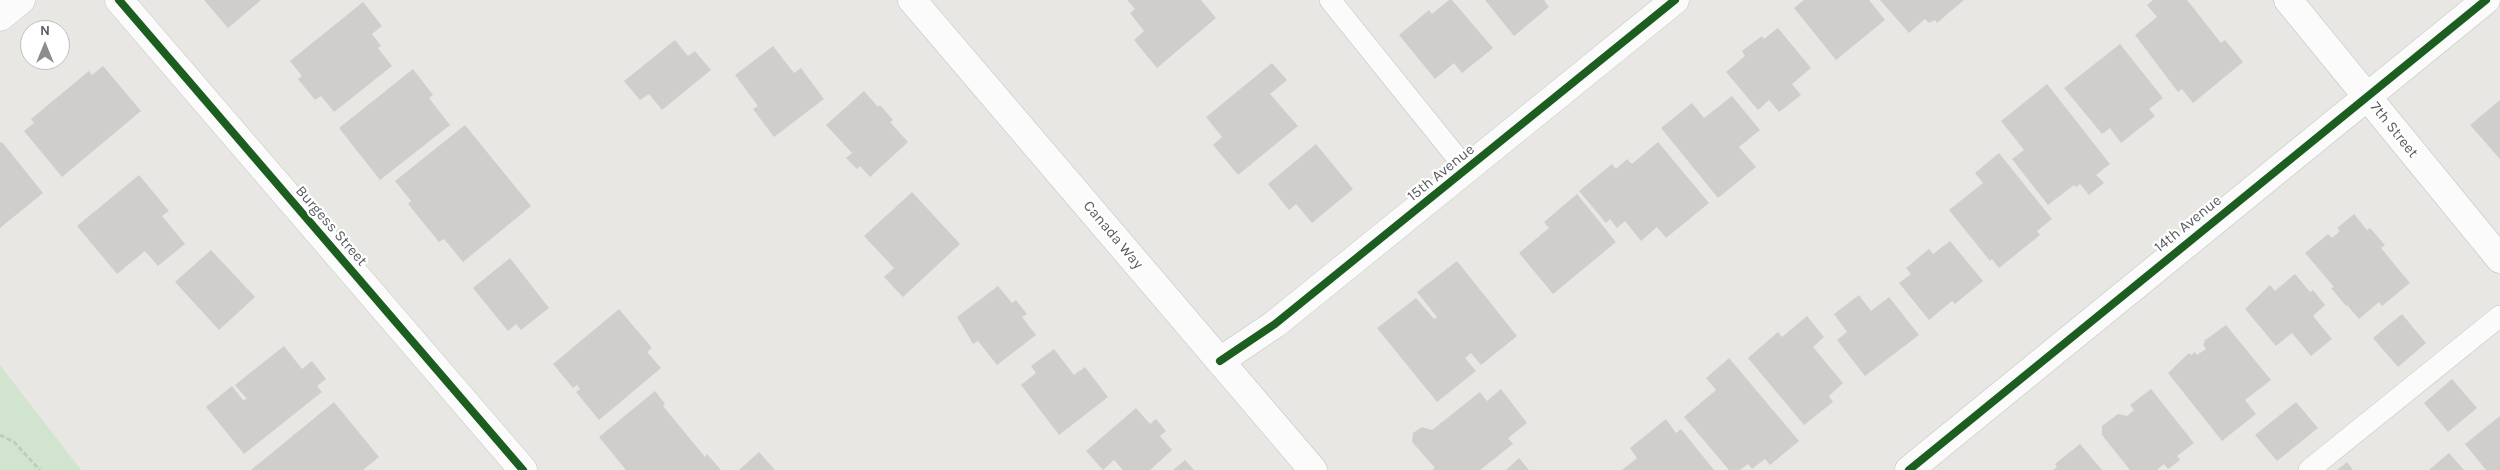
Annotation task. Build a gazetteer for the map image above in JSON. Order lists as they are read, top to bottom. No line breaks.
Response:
{"streets":{"street":["7th Street","15th Avenue","14th Avenue","Burgess Street","Canada Way"]},"crossings":[["7th Street","14th Avenue"],["15th Avenue","Canada Way"]],"north":"top"}
